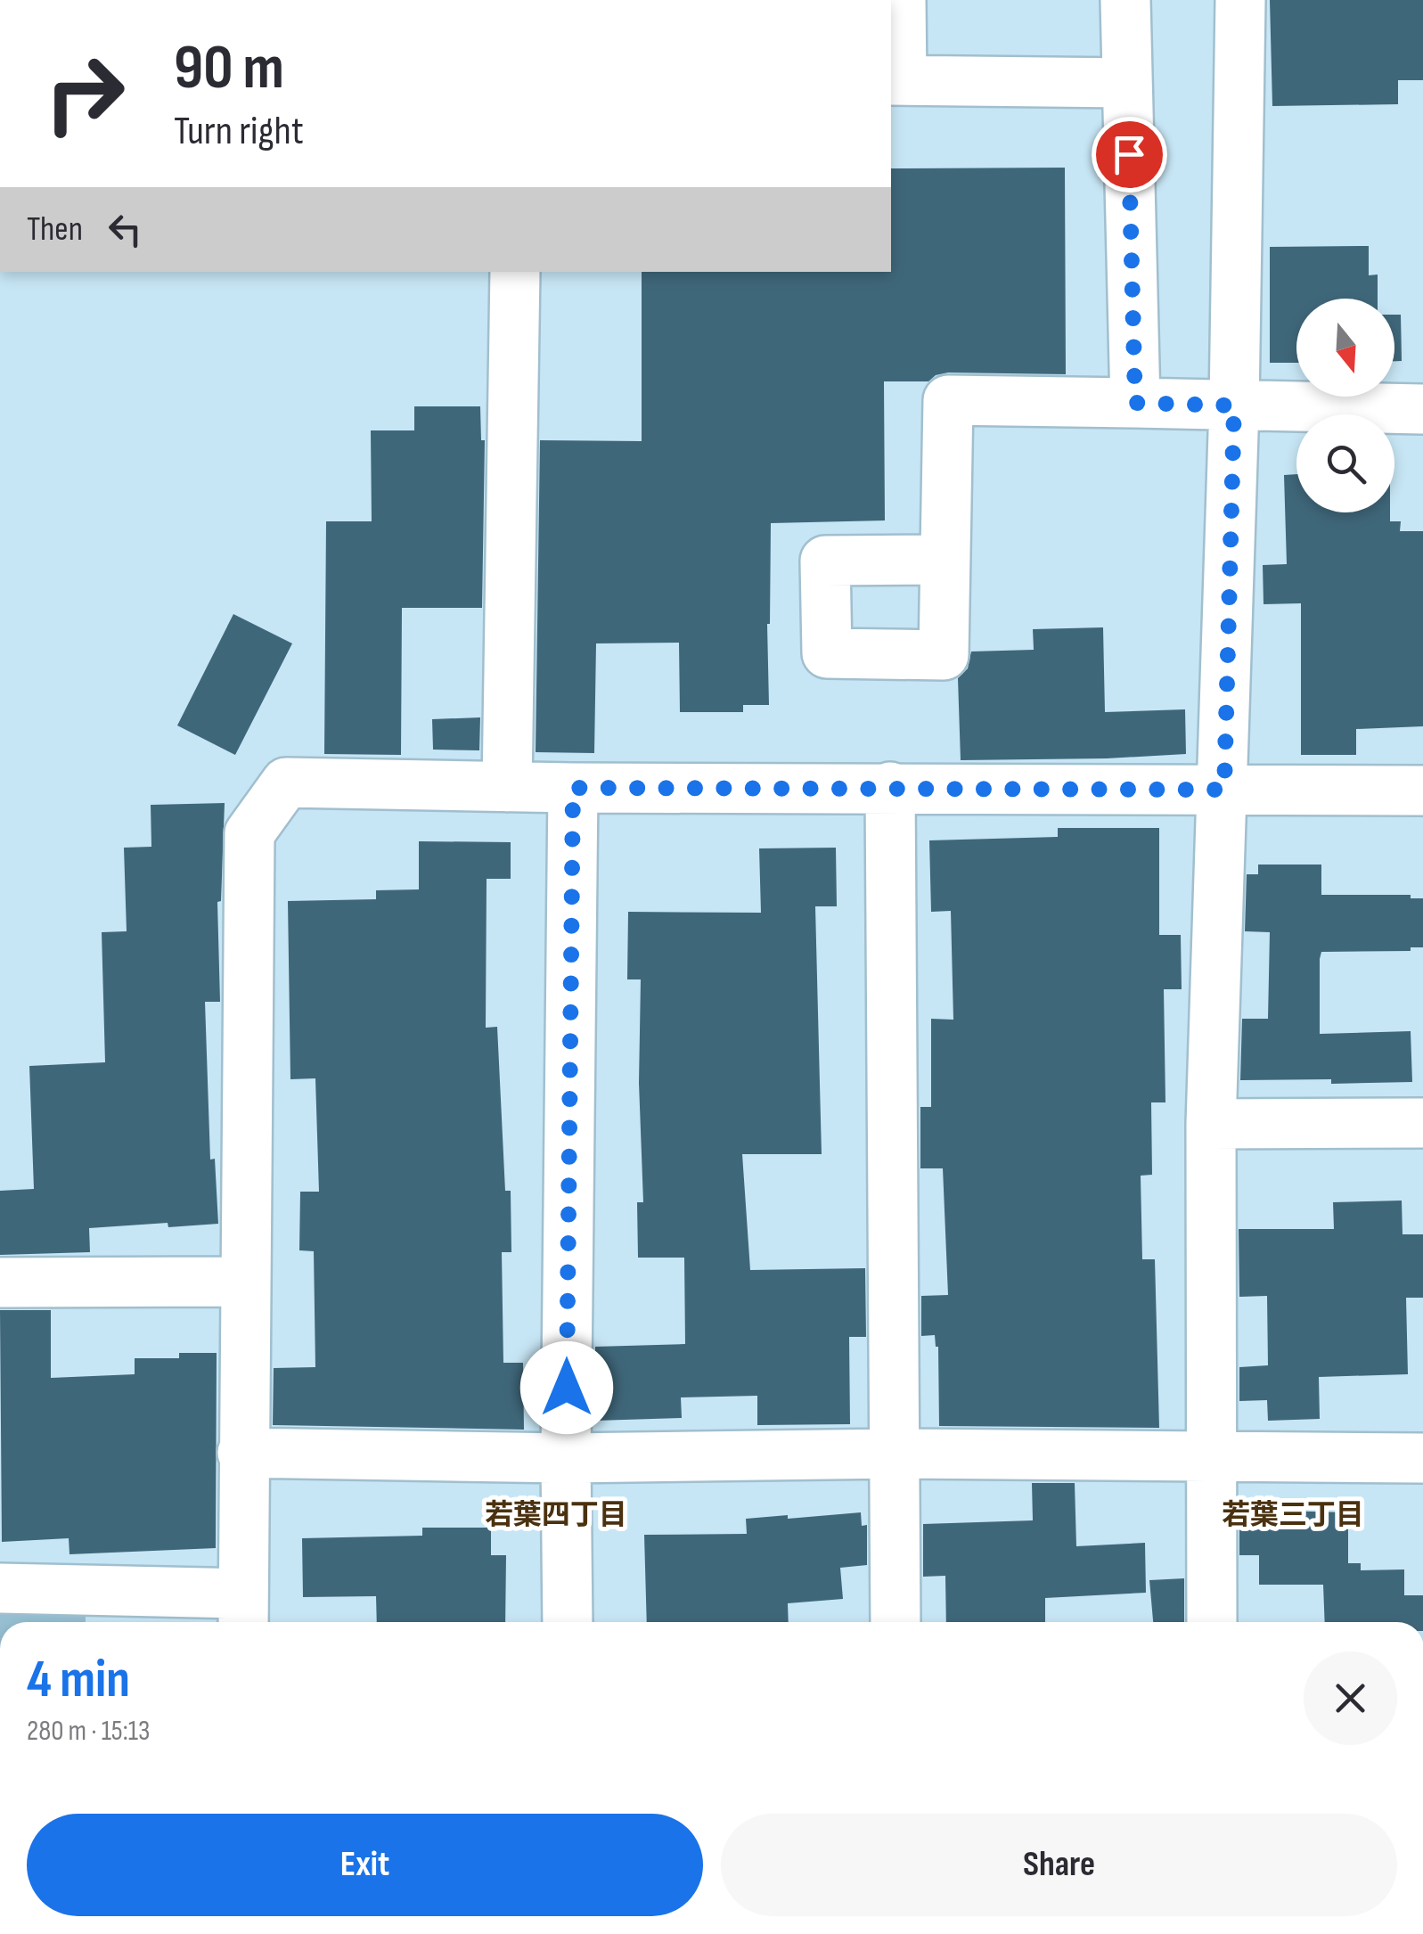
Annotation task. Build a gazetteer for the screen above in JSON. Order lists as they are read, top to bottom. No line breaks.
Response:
{"districts":["若葉四丁目","若葉三丁目"],"north":"bottom","page":{"turn":["90 m","Turn right"],"then":"Then","heading":["4 min","280 m · 15:13"],"buttons":["Exit","Share"]}}
